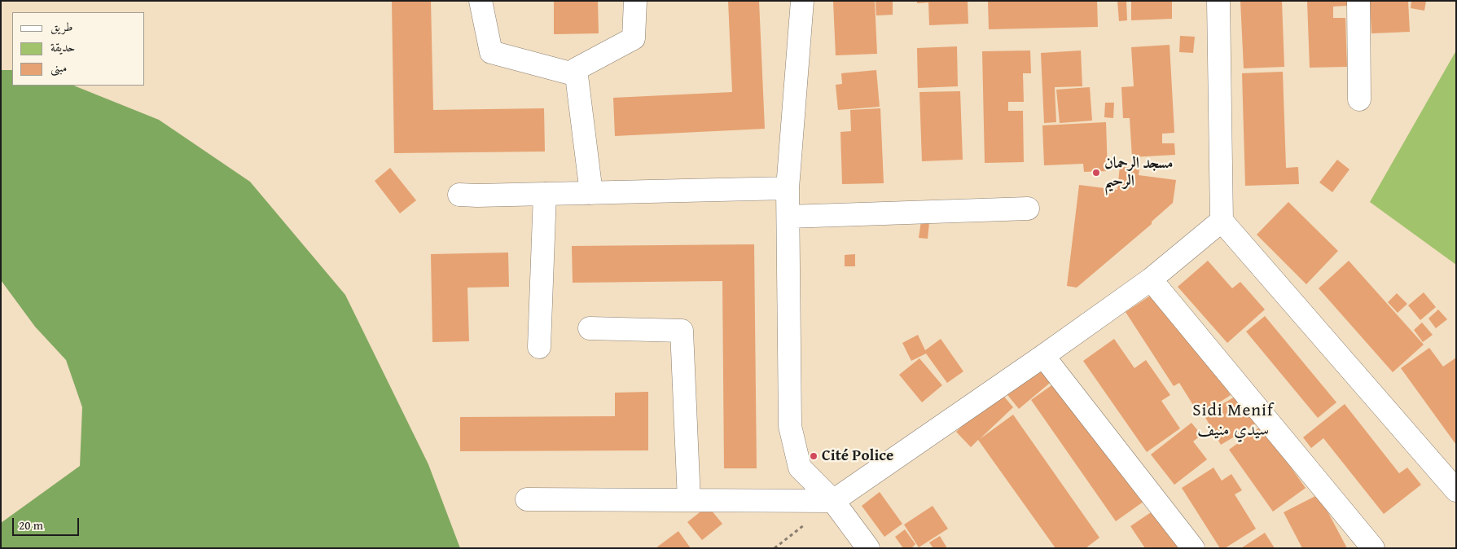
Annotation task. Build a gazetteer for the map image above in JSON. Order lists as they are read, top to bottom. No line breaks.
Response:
{"districts":["Sidi Menif سيدي منيف"],"places":["مسجد الرحمان الرحيم","Cité Police"],"legend":["طريق","حديقة","مبنى"],"scale_bar":"20 m"}
